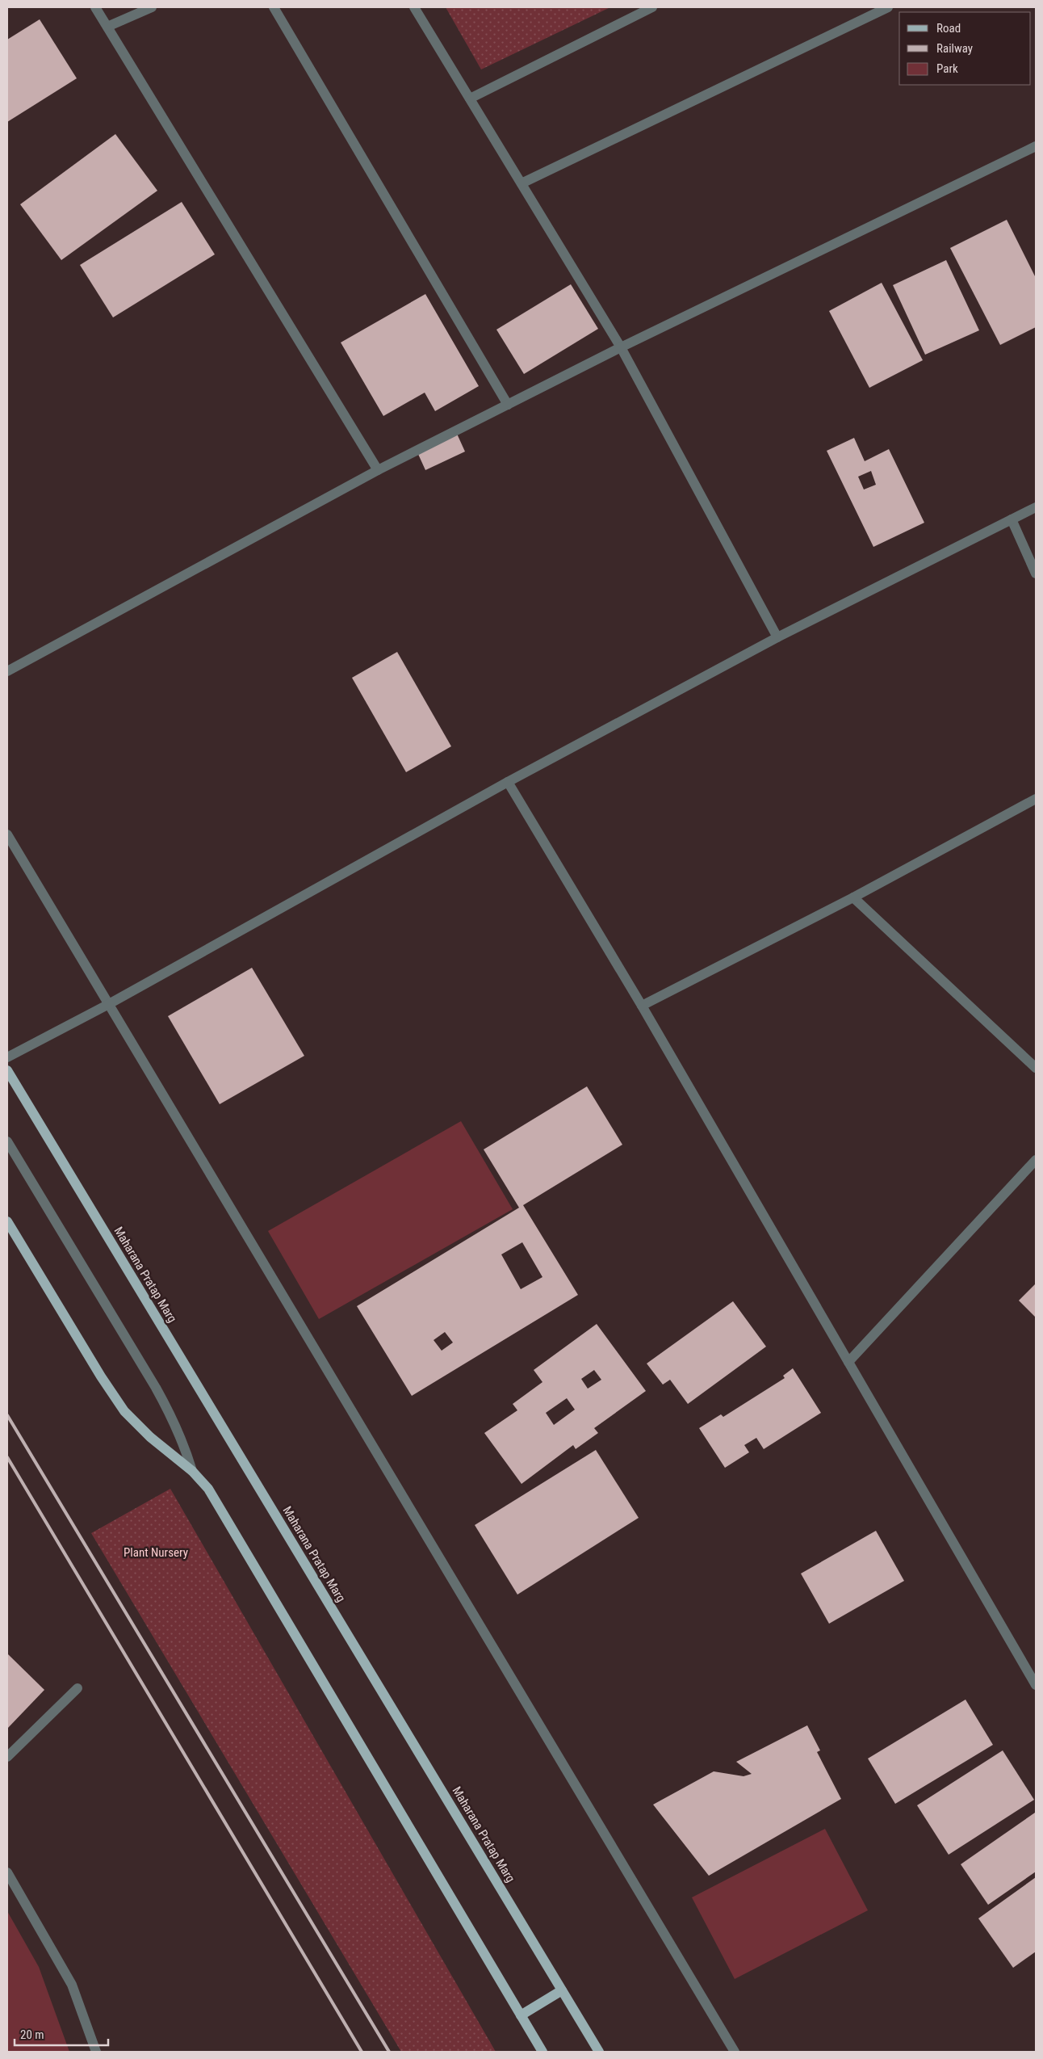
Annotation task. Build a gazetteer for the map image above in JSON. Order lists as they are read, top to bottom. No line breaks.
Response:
{"streets":{"main road":["Maharana Pratap Marg"]},"parks":["Plant Nursery"],"legend":["Road","Railway","Park"],"scale_bar":"20 m"}
